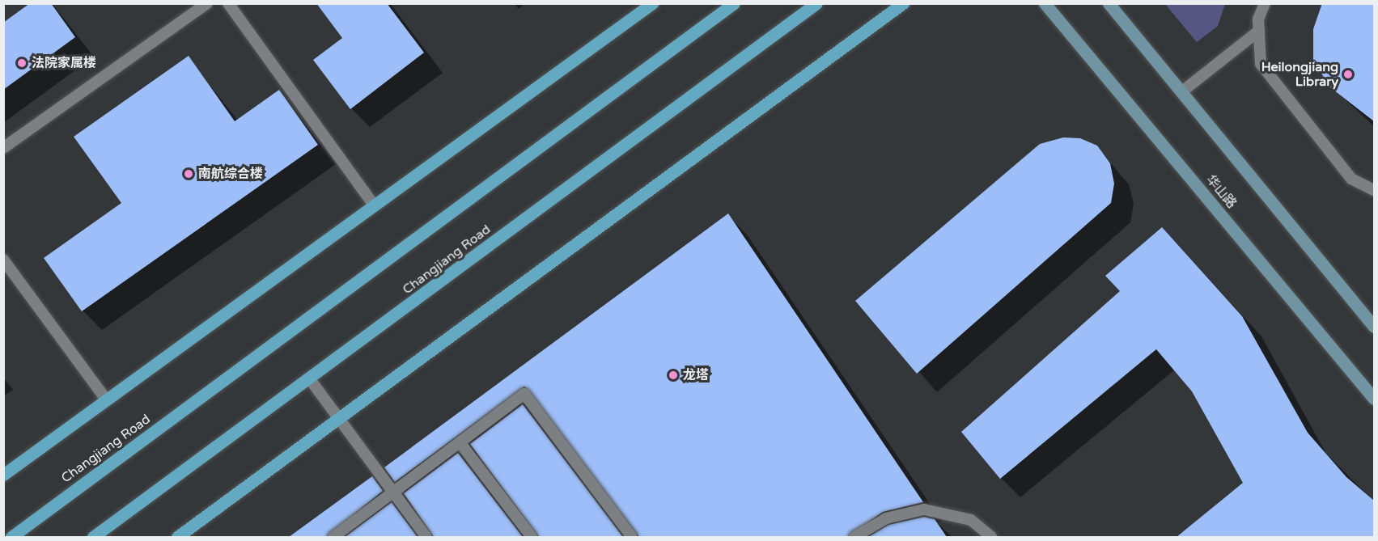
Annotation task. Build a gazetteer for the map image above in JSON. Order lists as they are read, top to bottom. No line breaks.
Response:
{"streets":{"main road":["华山路","Changjiang Road"]},"places":["法院家属楼","Heilongjiang Library","南航综合楼","龙塔"]}
